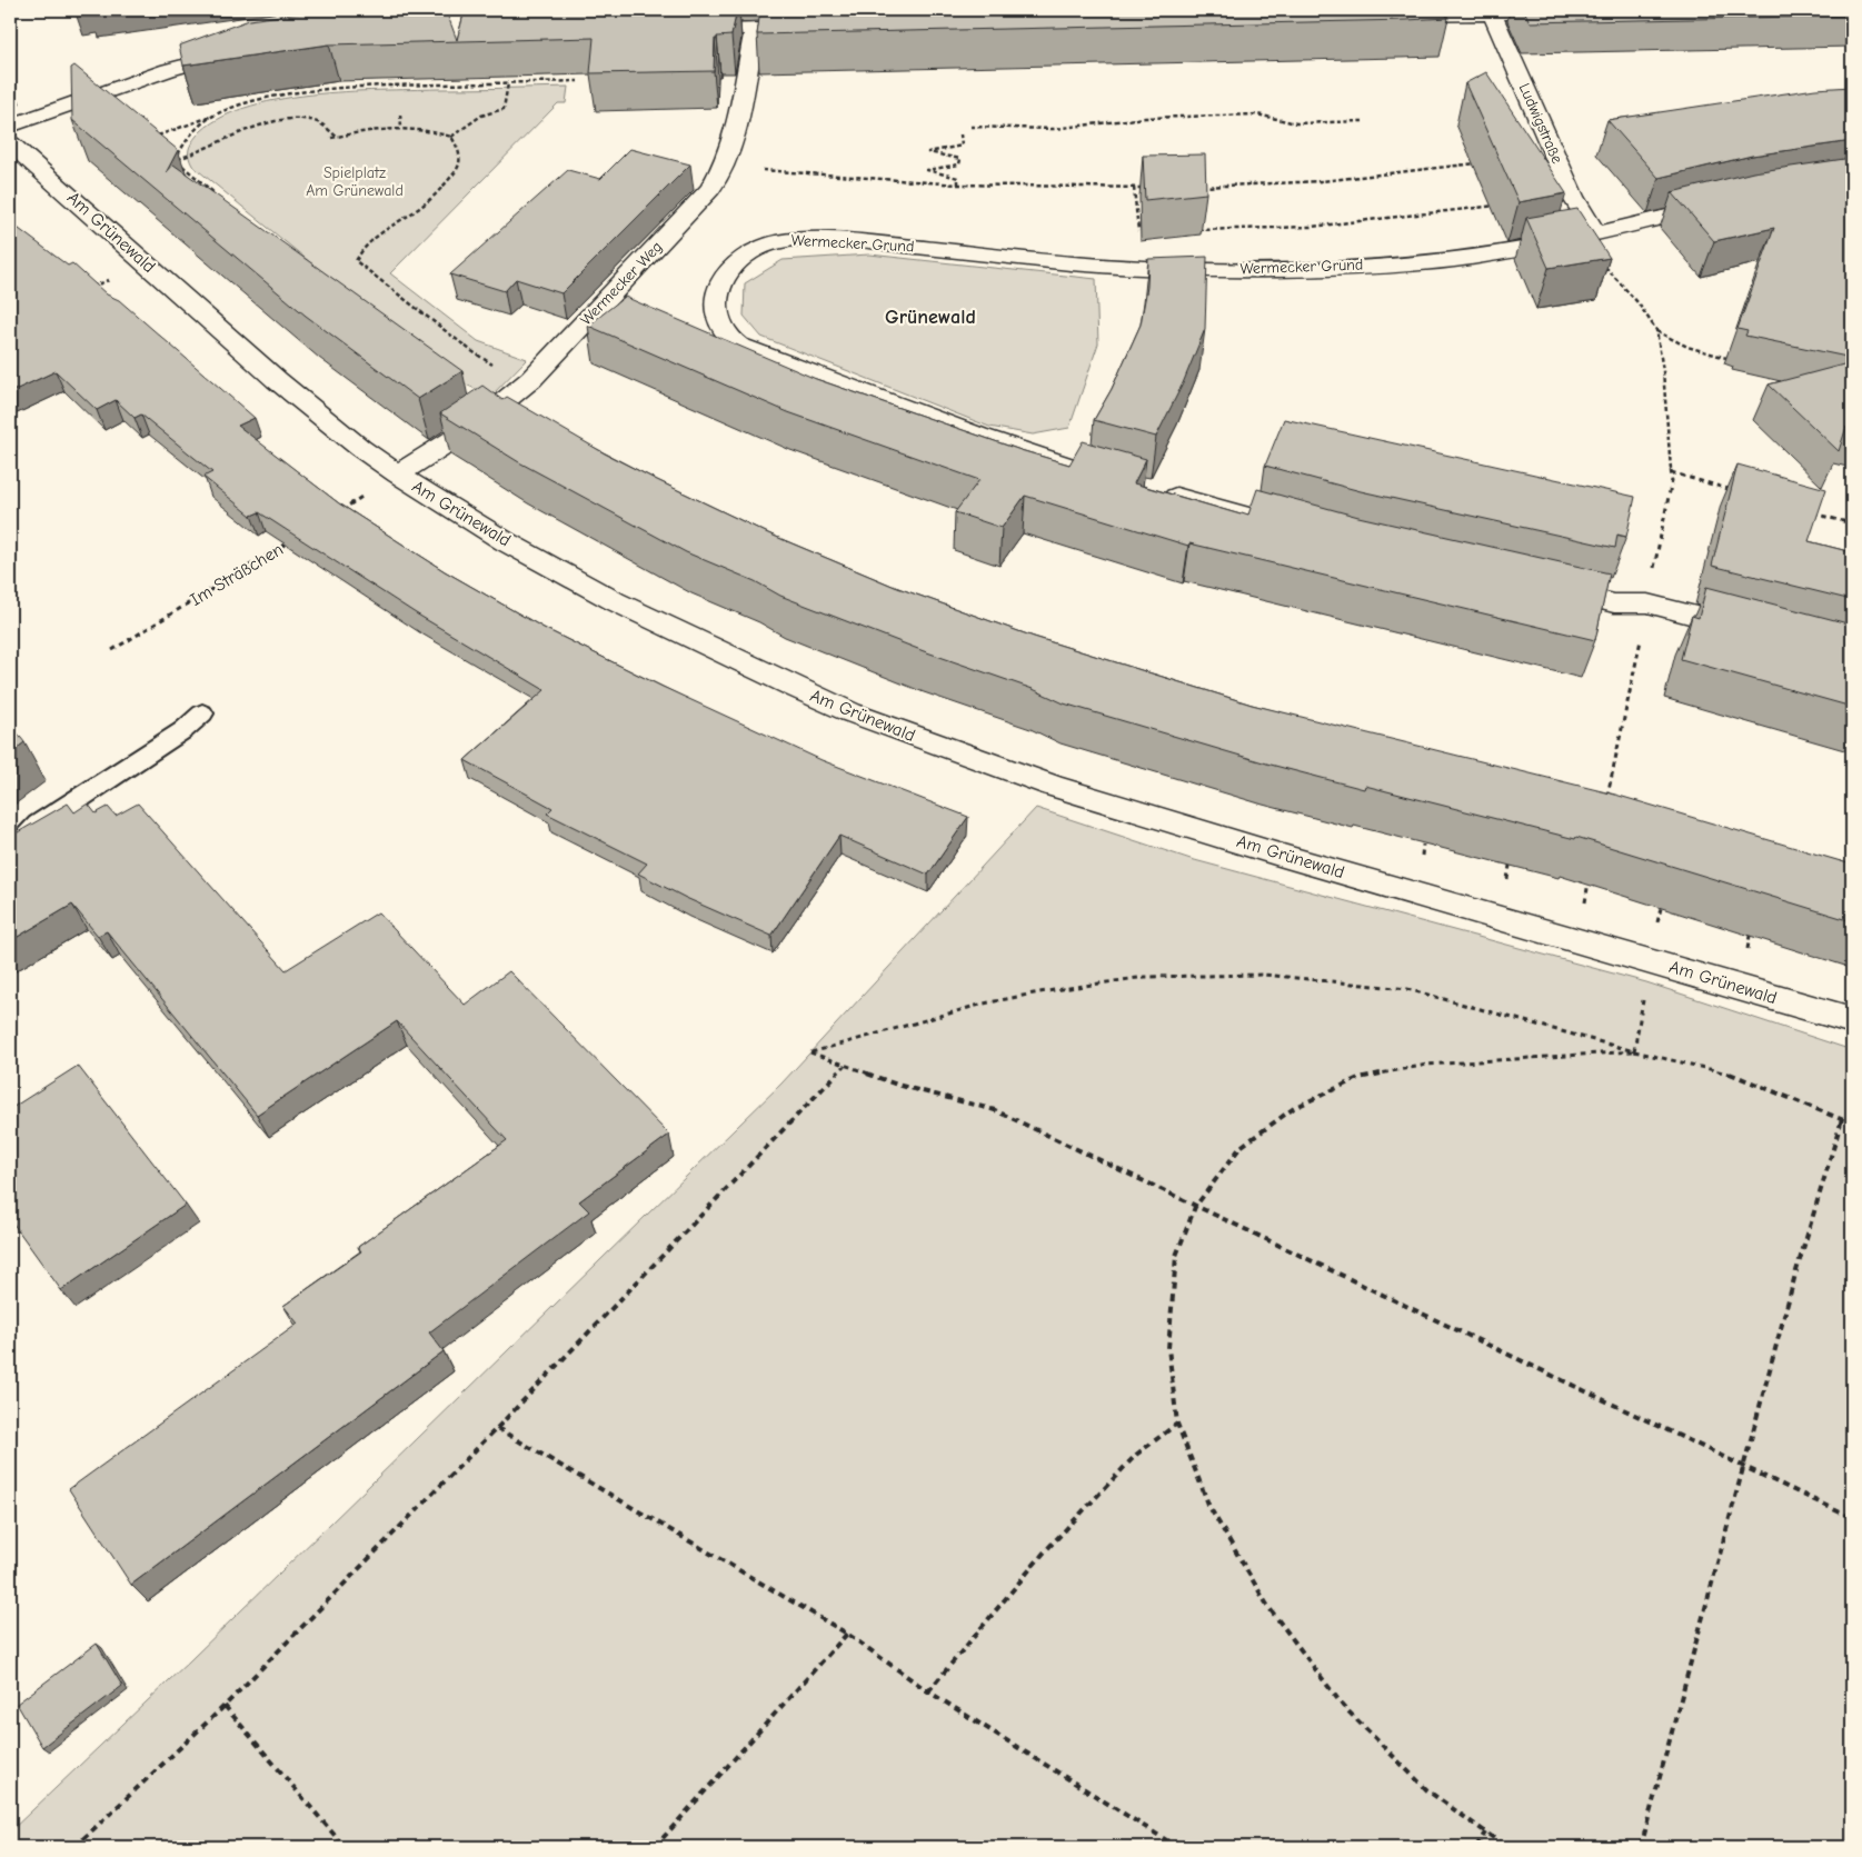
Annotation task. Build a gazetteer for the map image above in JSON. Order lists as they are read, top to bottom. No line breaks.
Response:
{"streets":{"street":["Ludwigstraße","Am Grünewald","Wermecker Grund","Wermecker Weg"],"path":["Im Sträßchen"]},"crossings":[["Ludwigstraße","Wermecker Grund"],["Am Grünewald","Wermecker Weg"]],"districts":["Grünewald"],"parks":["Spielplatz Am Grünewald"]}
